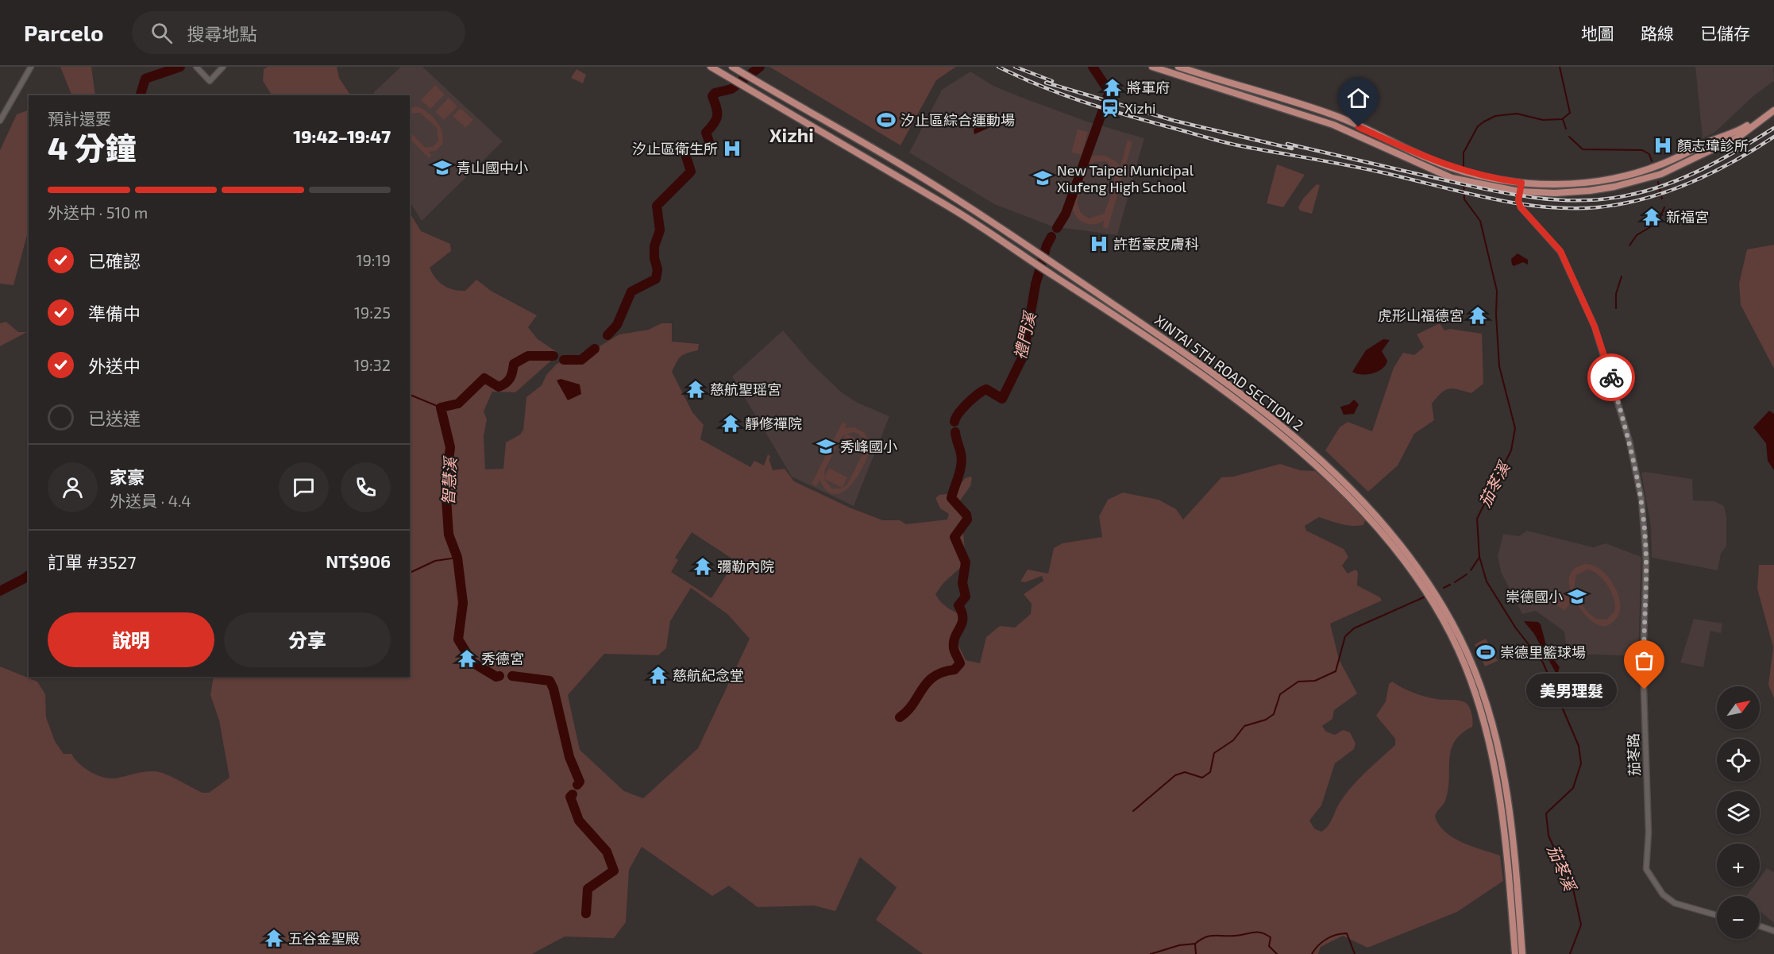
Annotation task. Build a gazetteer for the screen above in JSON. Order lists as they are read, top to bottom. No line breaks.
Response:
{"streets":{"main road":["XINTAI 5TH ROAD SECTION 2"],"street":["茄苳路"]},"districts":["Xizhi"],"water":["禮門溪","智慧溪","茄苳溪"],"places":{"temple":["將軍府","新福宮","虎形山福德宮","慈航聖瑶宮","靜修禪院","彌勒內院","秀德宮","慈航紀念堂","五谷金聖殿"],"station":["Xizhi"],"sports":["汐止區綜合運動場","崇德里籃球場"],"hospital":["顏志瑋診所","汐止區衛生所","許哲豪皮膚科"],"school or university":["青山國中小","New Taipei Municipal Xiufeng High School","秀峰國小","崇德國小"],"other":["美男理髮"]},"north":"top right","page":{"header":"Parcelo","search":"搜尋地點","nav":["地圖","路線","已儲存"],"heading":["4 分鐘","預計還要","19:42–19:47"],"panel":["家豪","外送員 · 4.4","訂單 #3527","NT$906"],"bar":"外送中 · 510 m","list":[["已確認","19:19"],["準備中","19:25"],["外送中","19:32"],"已送達"],"buttons":["說明","分享"],"bubble":"美男理髮","map_buttons":["+","−"]}}
